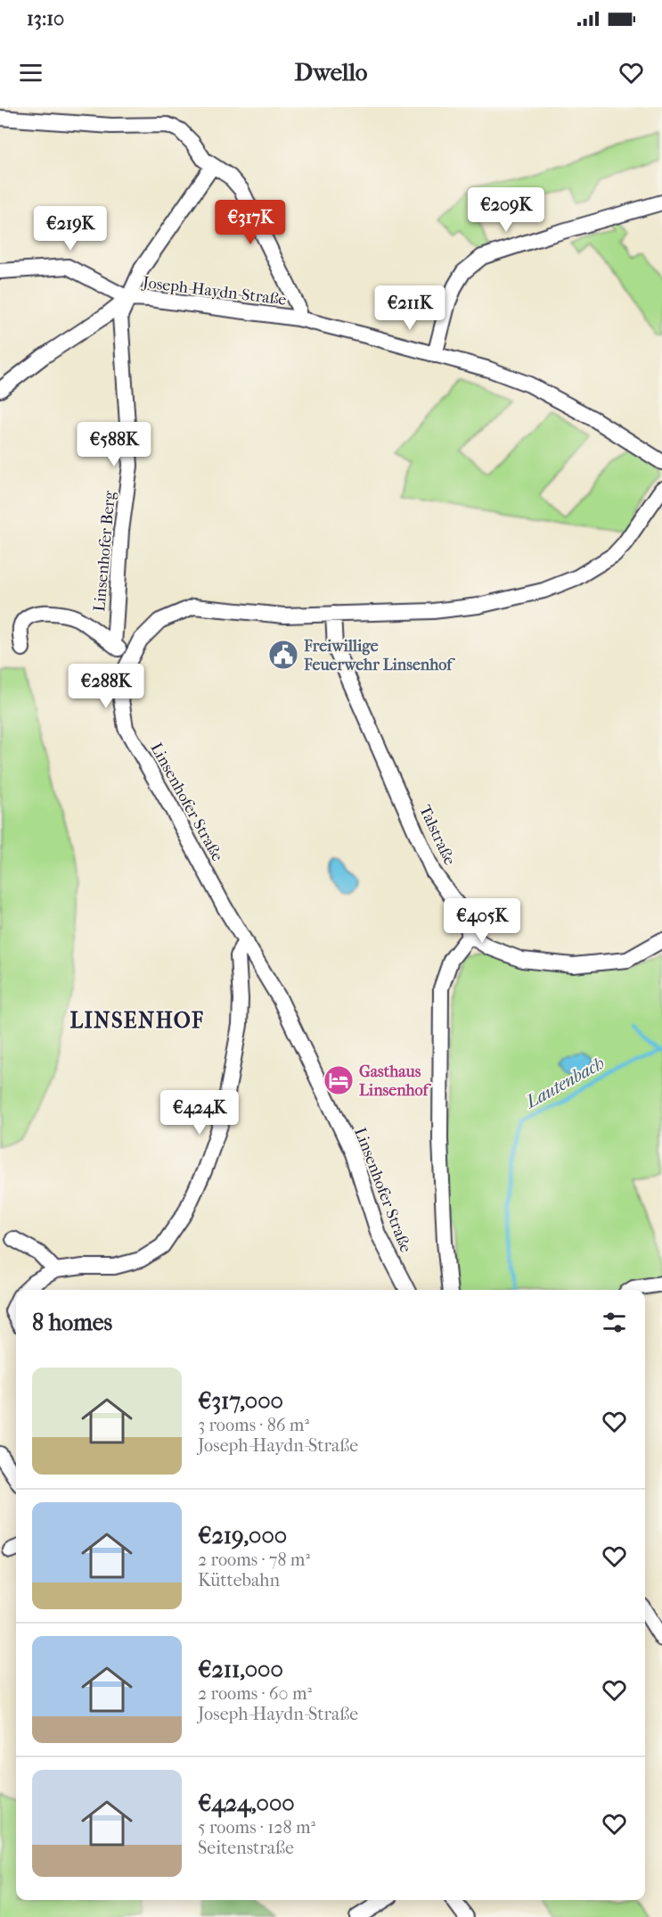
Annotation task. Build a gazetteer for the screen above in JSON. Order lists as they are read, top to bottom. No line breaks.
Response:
{"streets":{"street":["Joseph-Haydn-Straße","Linsenhofer Berg","Linsenhofer Straße","Talstraße"]},"crossings":[["Joseph-Haydn-Straße","Linsenhofer Berg"],["Linsenhofer Berg","Linsenhofer Straße"],["Linsenhofer Straße","Talstraße"]],"districts":["LINSENHOF"],"water":["Lautenbach"],"places":{"public building":["Freiwillige Feuerwehr Linsenhof"],"hotel":["Gasthaus Linsenhof"]},"page":{"status":"13:10","header":"Dwello","price":["€209K","€317K","€219K","€211K","€588K","€288K","€405K","€424K"],"heading":"8 homes","list":[{"name":"€317,000","note":"3 rooms · 86 m² · Joseph-Haydn-Straße"},{"name":"€219,000","note":"2 rooms · 78 m² · Küttebahn"},{"name":"€211,000","note":"2 rooms · 60 m² · Joseph-Haydn-Straße"},{"name":"€424,000","note":"5 rooms · 128 m² · Seitenstraße"}]}}
